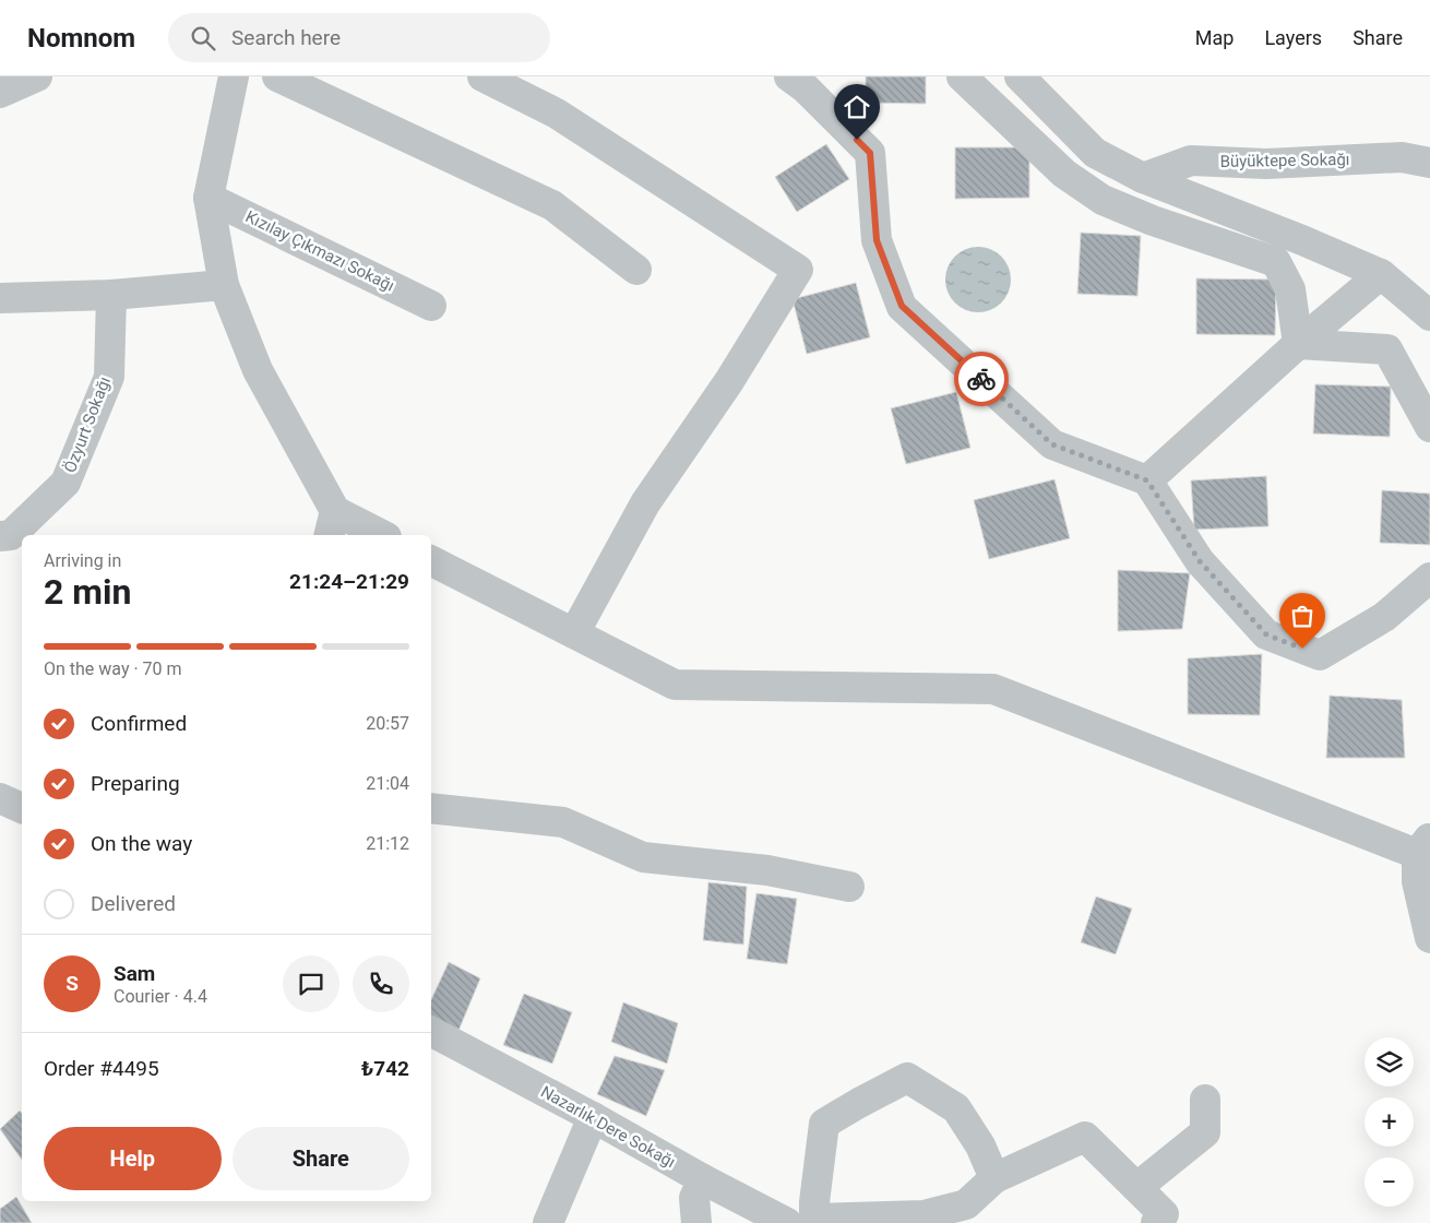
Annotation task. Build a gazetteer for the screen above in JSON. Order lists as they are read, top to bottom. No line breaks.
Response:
{"streets":{"street":["Büyüktepe Sokağı","Kızılay Çıkmazı Sokağı","Özyurt Sokağı","Nazarlık Dere Sokağı"]},"page":{"header":"Nomnom","search":"Search here","nav":["Map","Layers","Share"],"heading":["2 min","Arriving in","21:24–21:29"],"panel":["Sam","Courier · 4.4","Order #4495","₺742"],"bar":"On the way · 70 m","list":[["Confirmed","20:57"],["Preparing","21:04"],["On the way","21:12"],"Delivered"],"round":"S","map_buttons":["+","−"],"buttons":["Help","Share"]}}
